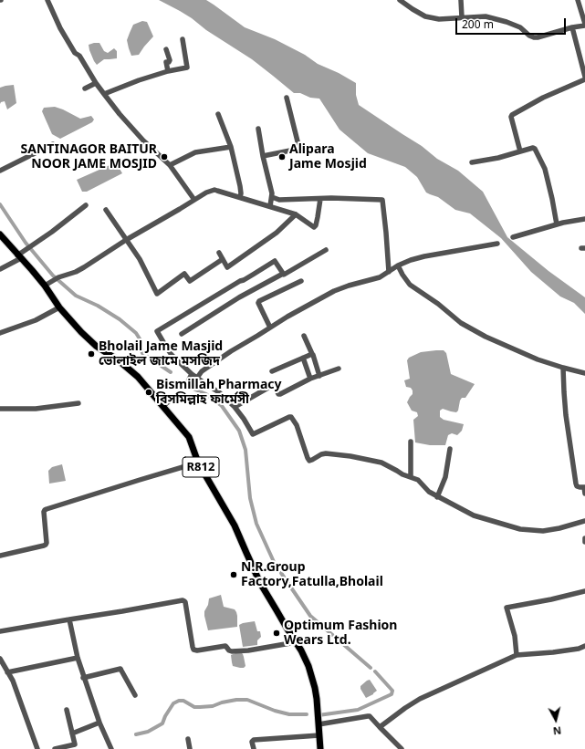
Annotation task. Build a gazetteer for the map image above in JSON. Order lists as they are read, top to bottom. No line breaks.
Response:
{"streets":{"main road":["R812"]},"places":["SANTINAGOR BAITUR NOOR JAME MOSJID","Alipara Jame Mosjid","Bholail Jame Masjid ভোলাইল জামে মসজিদ","Bismillah Pharmacy বিসমিল্লাহ ফার্মেসী","N.R.Group Factory,Fatulla,Bholail","Optimum Fashion Wears Ltd."],"scale_bar":"200 m","north":"bottom"}
